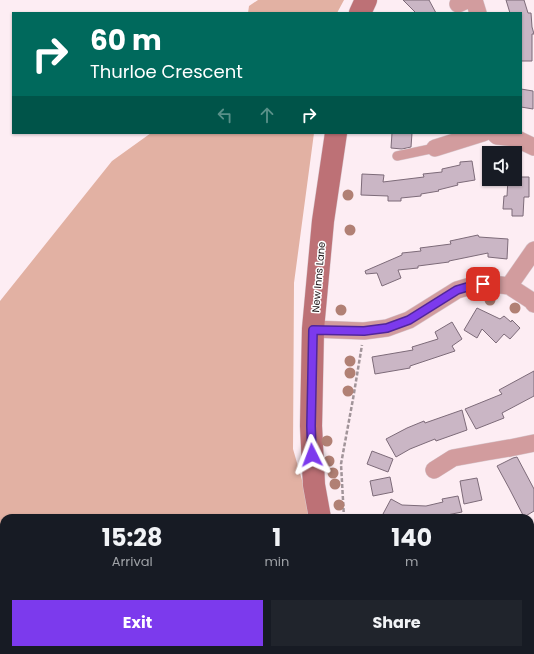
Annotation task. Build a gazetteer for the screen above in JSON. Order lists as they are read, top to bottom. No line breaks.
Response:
{"streets":{"street":["New Inns Lane"]},"page":{"turn":["60 m","Thurloe Crescent"],"eta":["15:28","Arrival","1","min","140","m"],"buttons":["Exit","Share"]}}
